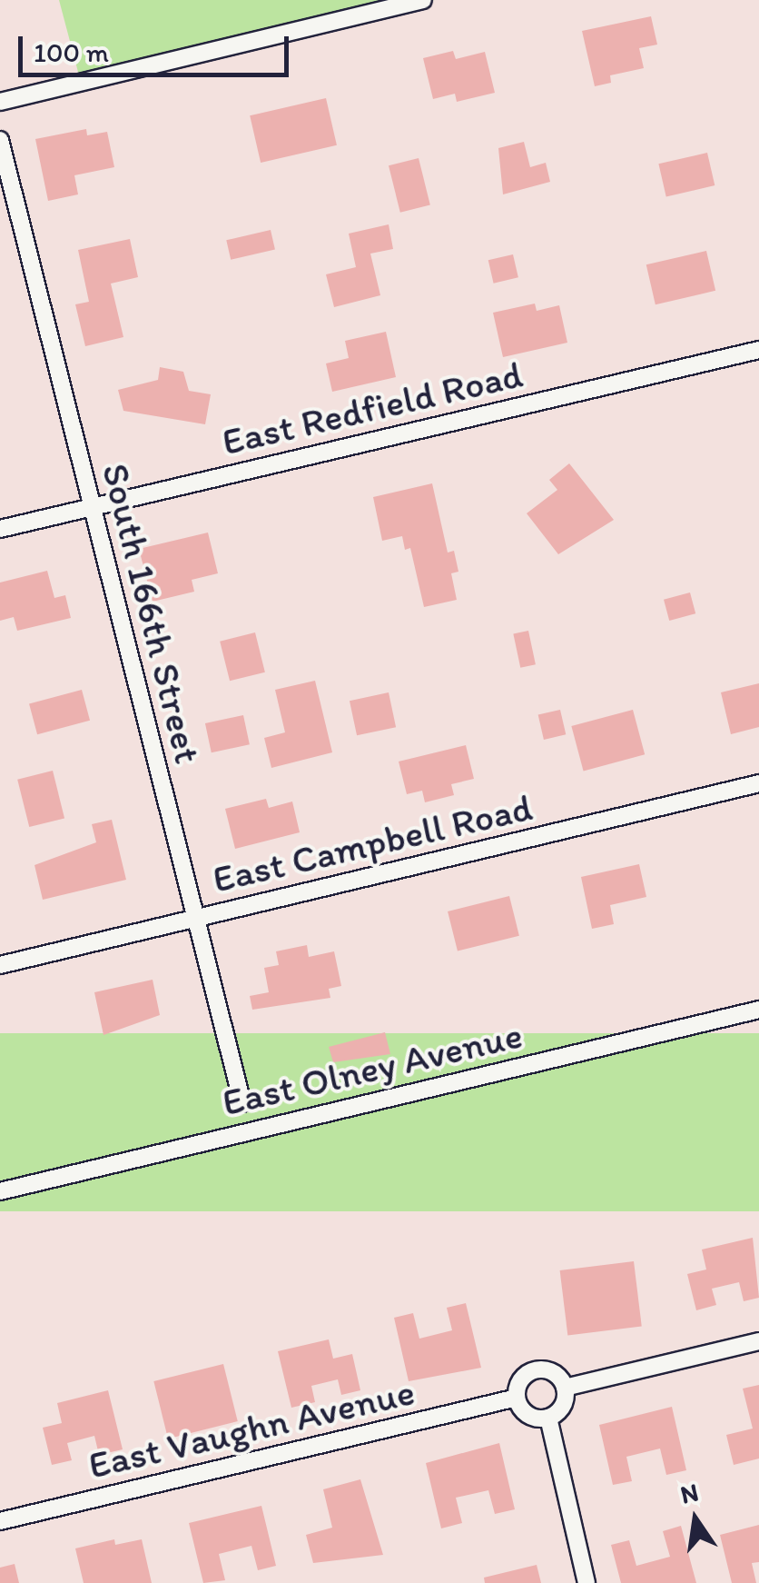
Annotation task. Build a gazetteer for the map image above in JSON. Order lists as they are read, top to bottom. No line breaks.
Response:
{"streets":{"street":["East Redfield Road","South 166th Street","East Campbell Road","East Olney Avenue","East Vaughn Avenue"]},"crossings":[["East Redfield Road","South 166th Street"],["South 166th Street","East Campbell Road"]],"scale_bar":"100 m","north":"top"}
